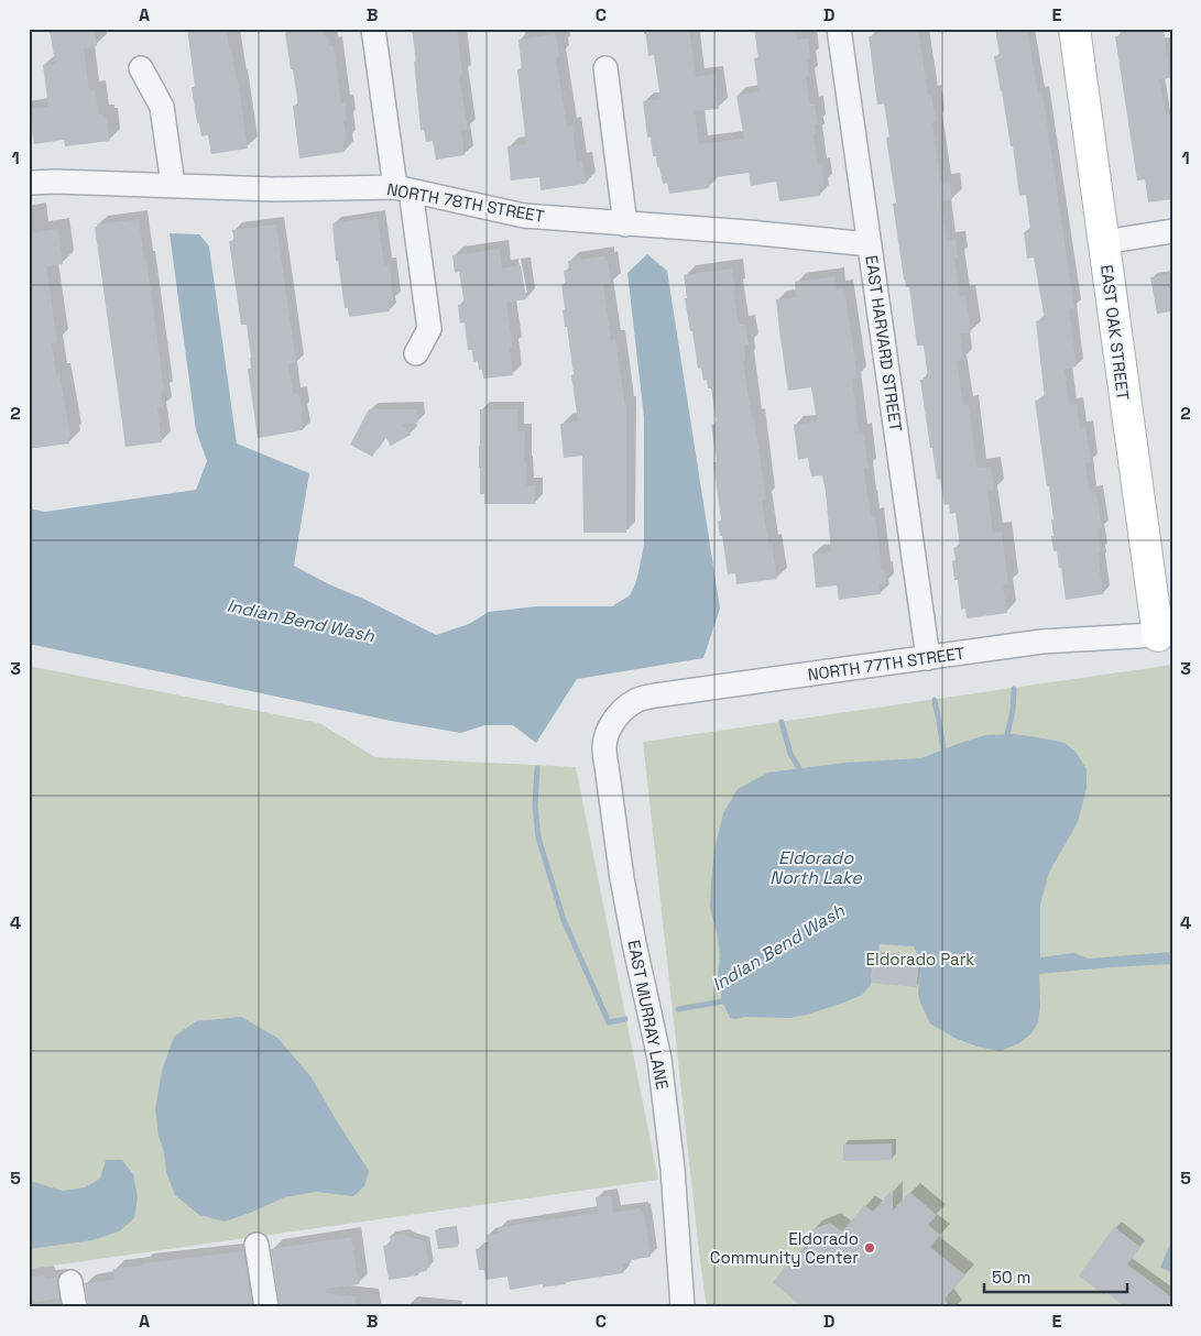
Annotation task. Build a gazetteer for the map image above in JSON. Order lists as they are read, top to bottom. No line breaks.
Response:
{"streets":{"street":["NORTH 78TH STREET","EAST OAK STREET","EAST HARVARD STREET","NORTH 77TH STREET","EAST MURRAY LANE"]},"crossings":[["NORTH 78TH STREET","EAST HARVARD STREET"],["EAST OAK STREET","NORTH 77TH STREET"],["EAST HARVARD STREET","NORTH 77TH STREET"],["NORTH 77TH STREET","EAST MURRAY LANE"]],"water":["Indian Bend Wash","Eldorado North Lake"],"parks":["Eldorado Park"],"places":["Eldorado Community Center"],"scale_bar":"50 m","grid":{"columns":["A","B","C","D","E"],"rows":["1","2","3","4","5"]}}
